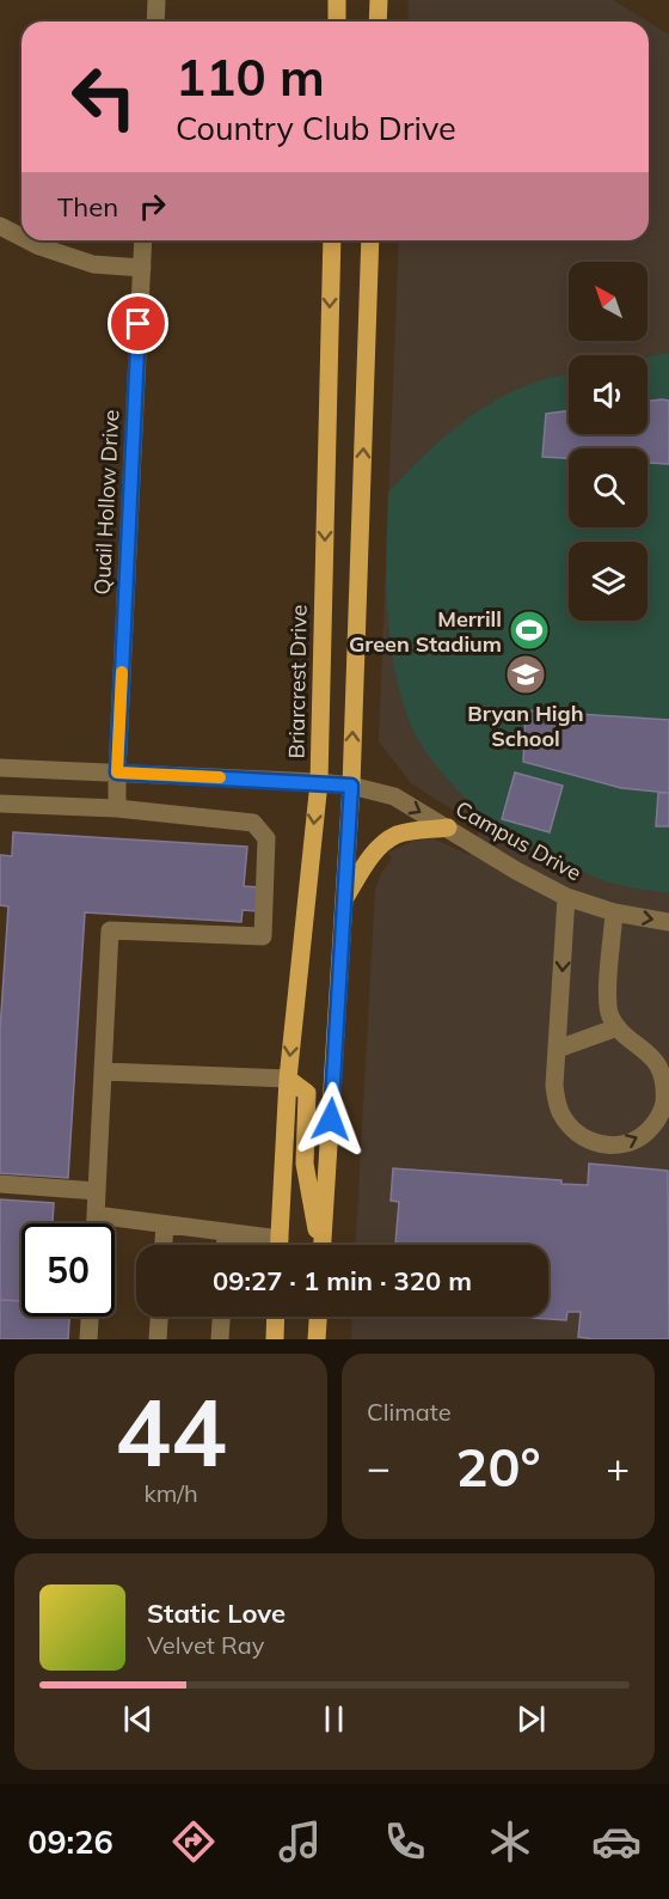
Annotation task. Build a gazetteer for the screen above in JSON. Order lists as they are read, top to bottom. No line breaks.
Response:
{"streets":{"main road":["Briarcrest Drive"],"street":["Quail Hollow Drive","Campus Drive"]},"crossings":[["Quail Hollow Drive","Campus Drive"],["Briarcrest Drive","Campus Drive"]],"places":{"sports":["Merrill Green Stadium"],"school or university":["Bryan High School"]},"north":"top left","page":{"turn":["110 m","Country Club Drive"],"then":"Then","limit":"50","trip":"09:27 · 1 min · 320 m","tile":[["44","km/h"],"Climate"],"heat":["−","20°","+"],"song":["Static Love","Velvet Ray"],"tabs":"09:26"}}
